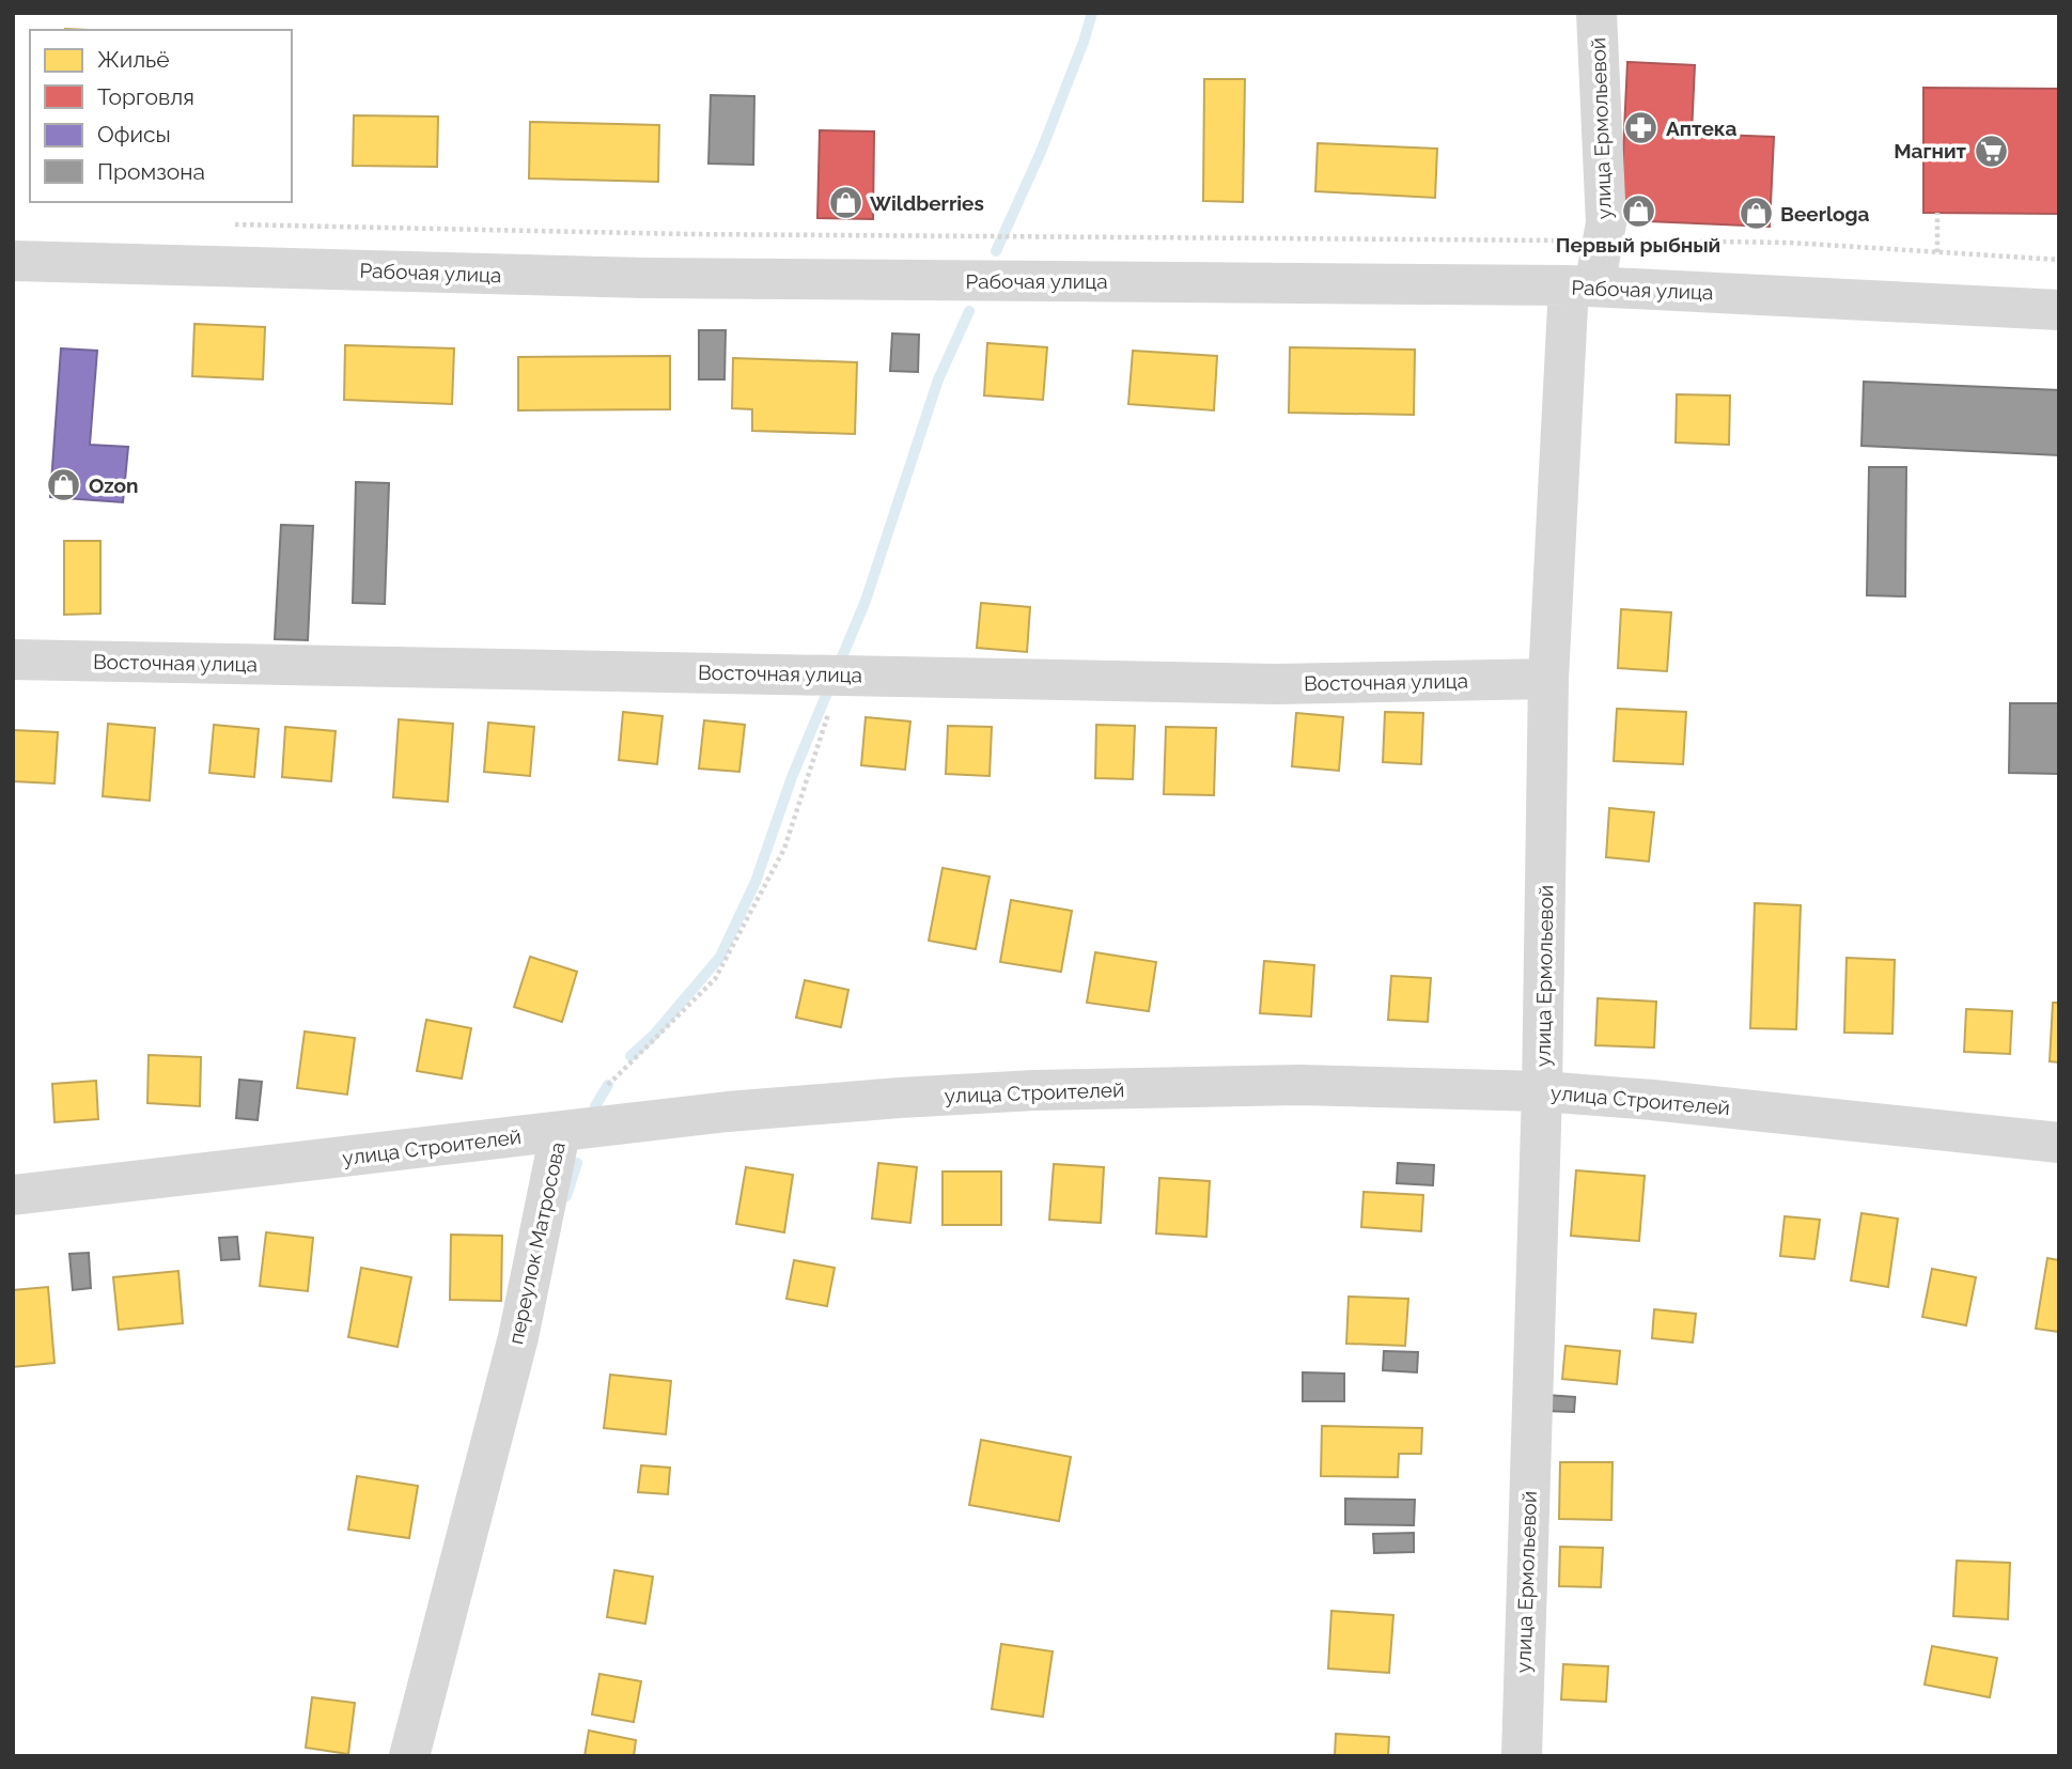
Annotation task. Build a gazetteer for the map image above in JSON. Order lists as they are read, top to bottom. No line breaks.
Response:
{"streets":{"street":["улица Ермольевой","Рабочая улица","Восточная улица","улица Строителей","переулок Матросова"]},"crossings":[["улица Ермольевой","Рабочая улица"],["улица Ермольевой","Восточная улица"],["улица Ермольевой","улица Строителей"],["улица Строителей","переулок Матросова"]],"places":{"pharmacy":["Аптека"],"supermarket":["Магнит"],"shop":["Wildberries","Первый рыбный","Beerloga","Ozon"]},"legend":["Жильё","Торговля","Офисы","Промзона"]}
